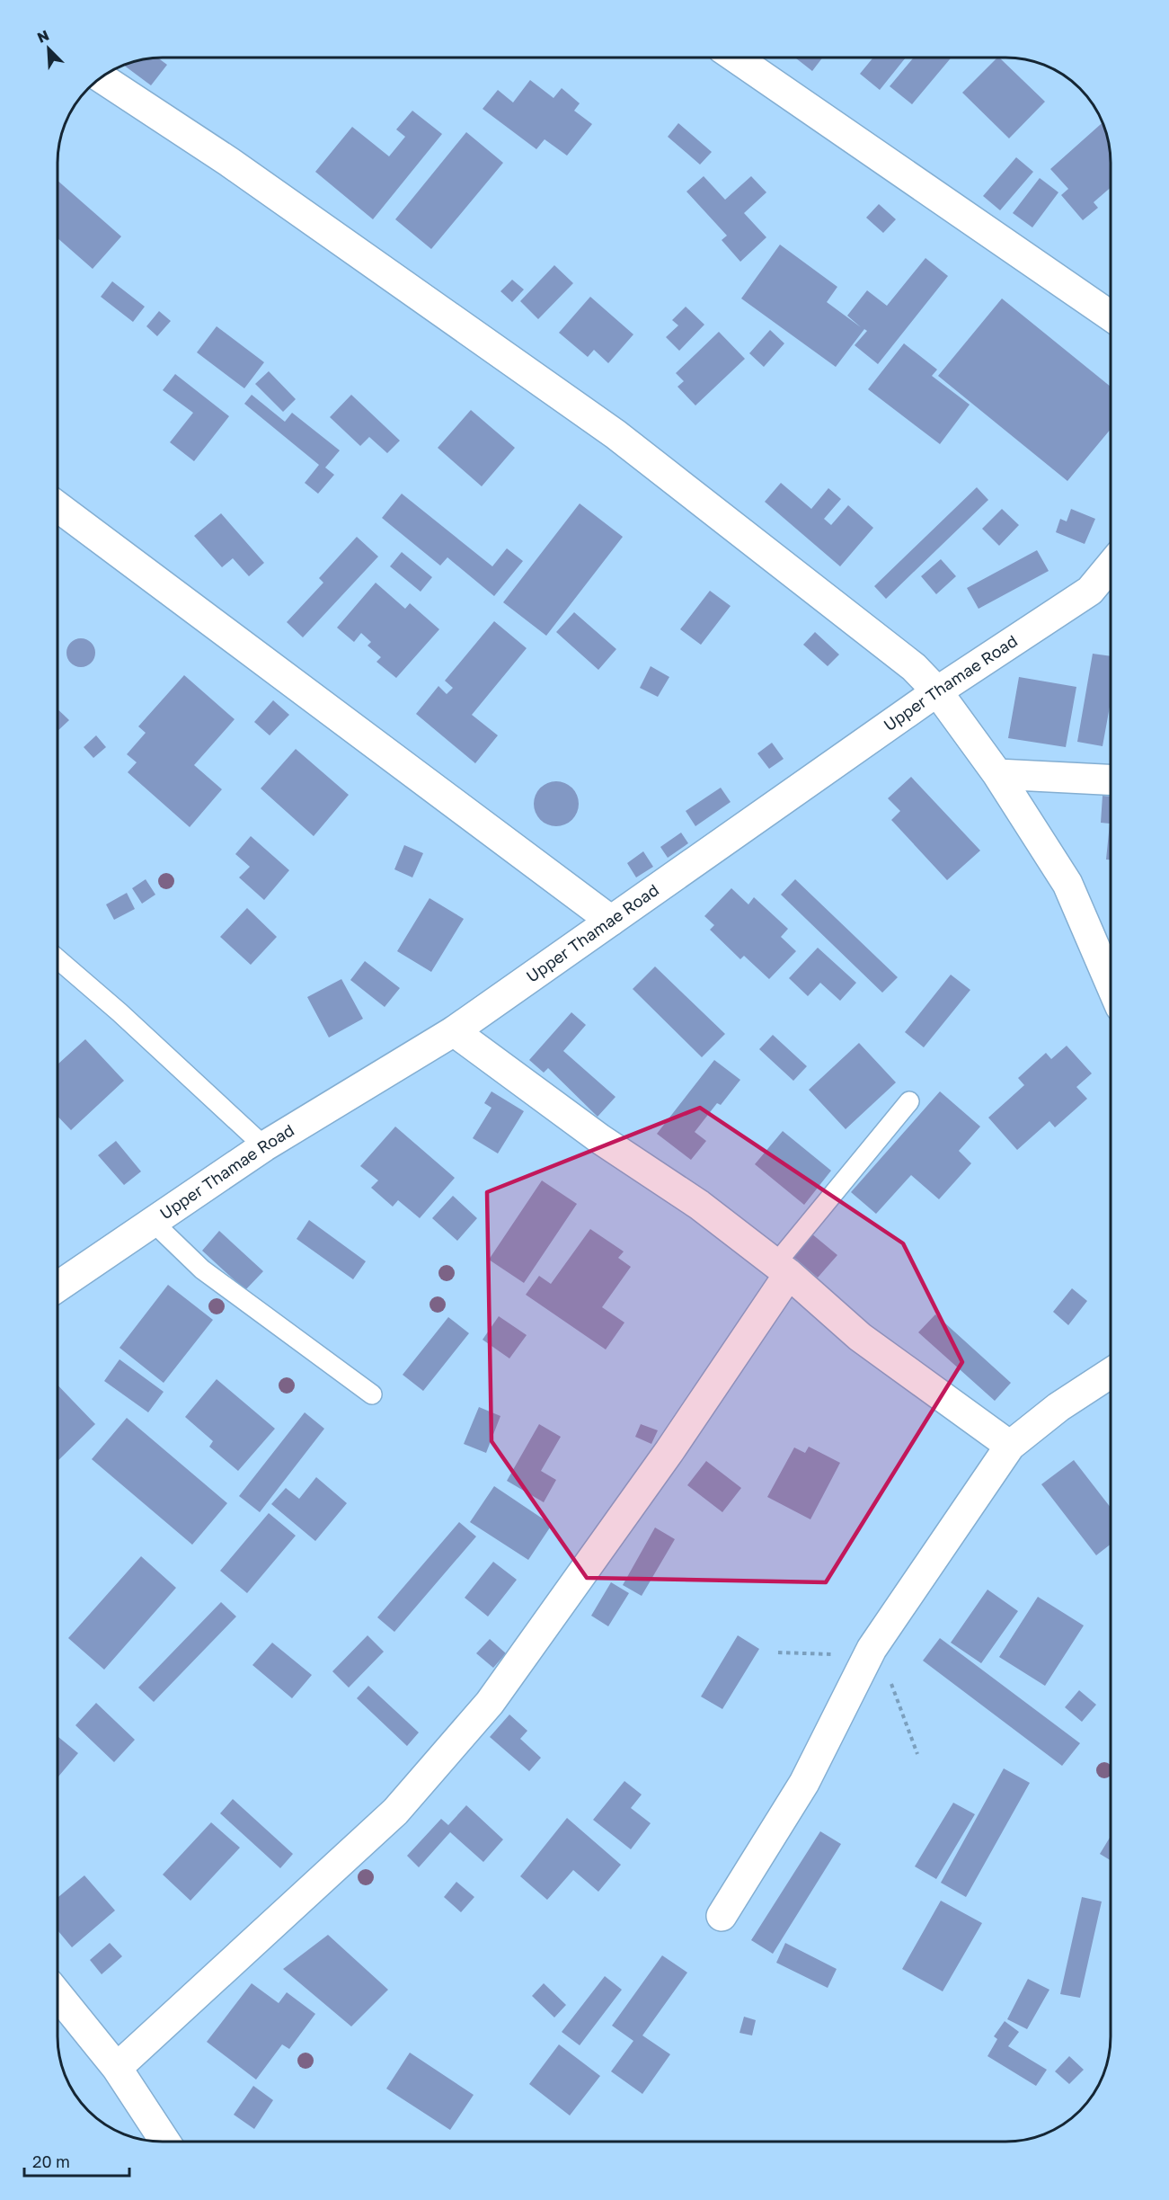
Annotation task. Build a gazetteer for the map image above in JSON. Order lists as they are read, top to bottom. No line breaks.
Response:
{"streets":{"street":["Upper Thamae Road"]},"scale_bar":"20 m","north":"top left"}
